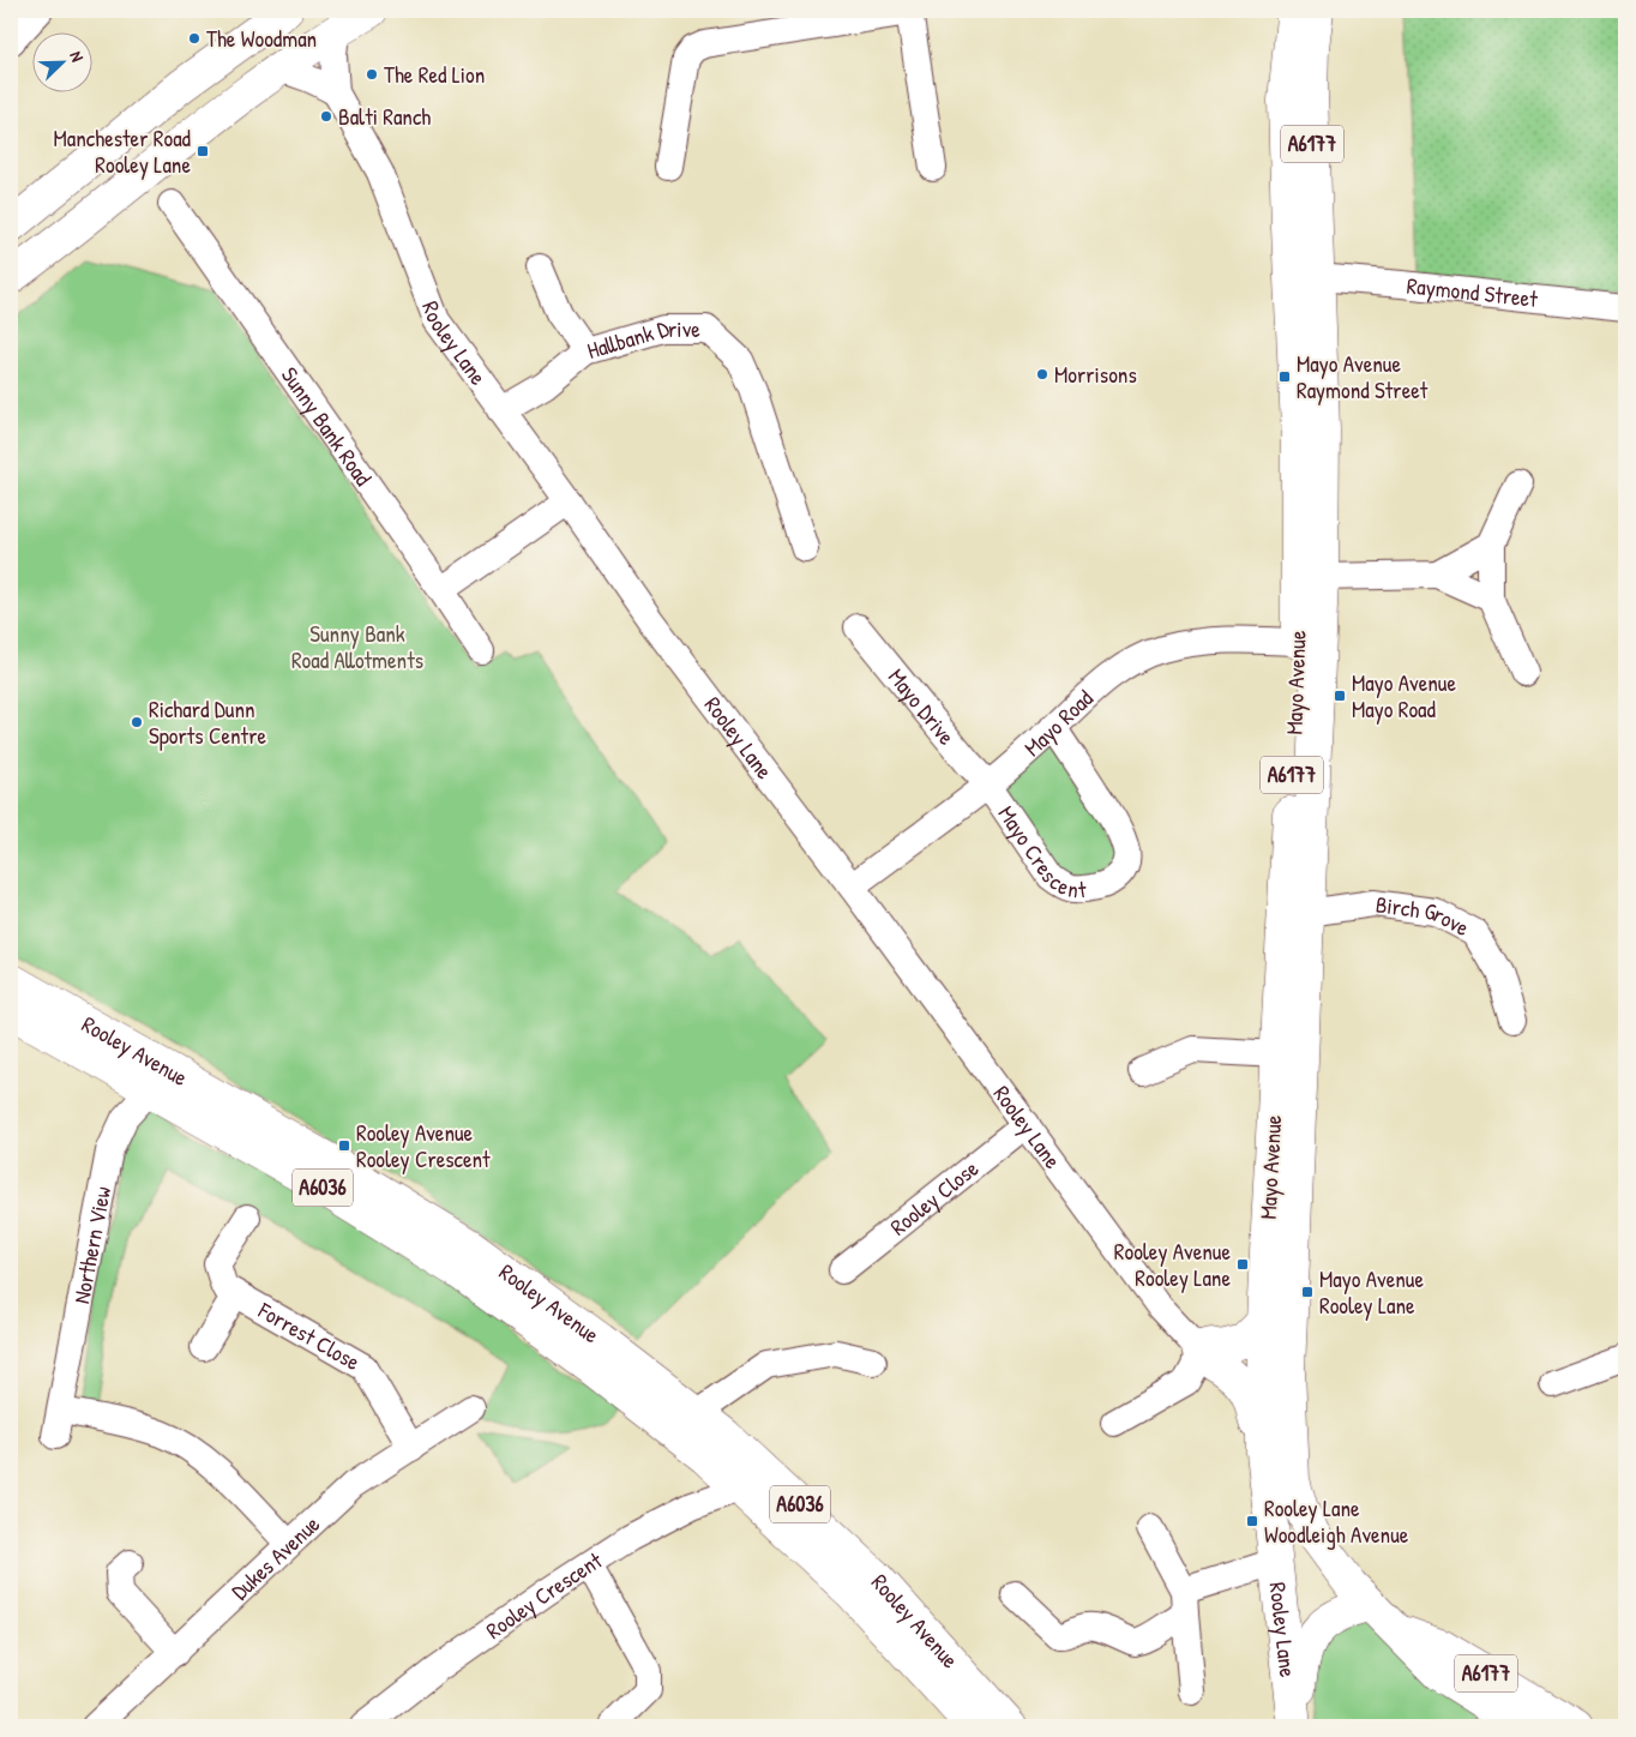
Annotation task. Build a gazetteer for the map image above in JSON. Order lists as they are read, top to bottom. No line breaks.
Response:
{"streets":{"main road":["A6177","Rooley Lane","Mayo Avenue","Rooley Avenue","A6036"],"street":["Raymond Street","Hallbank Drive","Sunny Bank Road","Mayo Drive","Mayo Road","Mayo Crescent","Birch Grove","Rooley Close","Northern View","Forrest Close","Dukes Avenue","Rooley Crescent"]},"crossings":[["A6177","Mayo Avenue"],["Raymond Street","Mayo Avenue"],["Rooley Lane","Hallbank Drive"],["Rooley Lane","Mayo Avenue"],["Rooley Lane","Mayo Road"],["Rooley Lane","Rooley Close"],["Mayo Avenue","Mayo Road"],["Mayo Avenue","Birch Grove"],["Mayo Drive","Mayo Road"],["Mayo Drive","Mayo Crescent"],["Mayo Road","Mayo Crescent"],["Rooley Avenue","Northern View"],["Rooley Avenue","Rooley Crescent"],["Northern View","Dukes Avenue"],["Forrest Close","Dukes Avenue"]],"parks":["Sunny Bank Road Allotments"],"places":{"other":["The Woodman","The Red Lion","Balti Ranch","Morrisons","Richard Dunn Sports Centre"],"transit":["Manchester Road Rooley Lane","Mayo Avenue Raymond Street","Mayo Avenue Mayo Road","Rooley Avenue Rooley Crescent","Rooley Avenue Rooley Lane","Mayo Avenue Rooley Lane","Rooley Lane Woodleigh Avenue"]},"north":"top right"}
